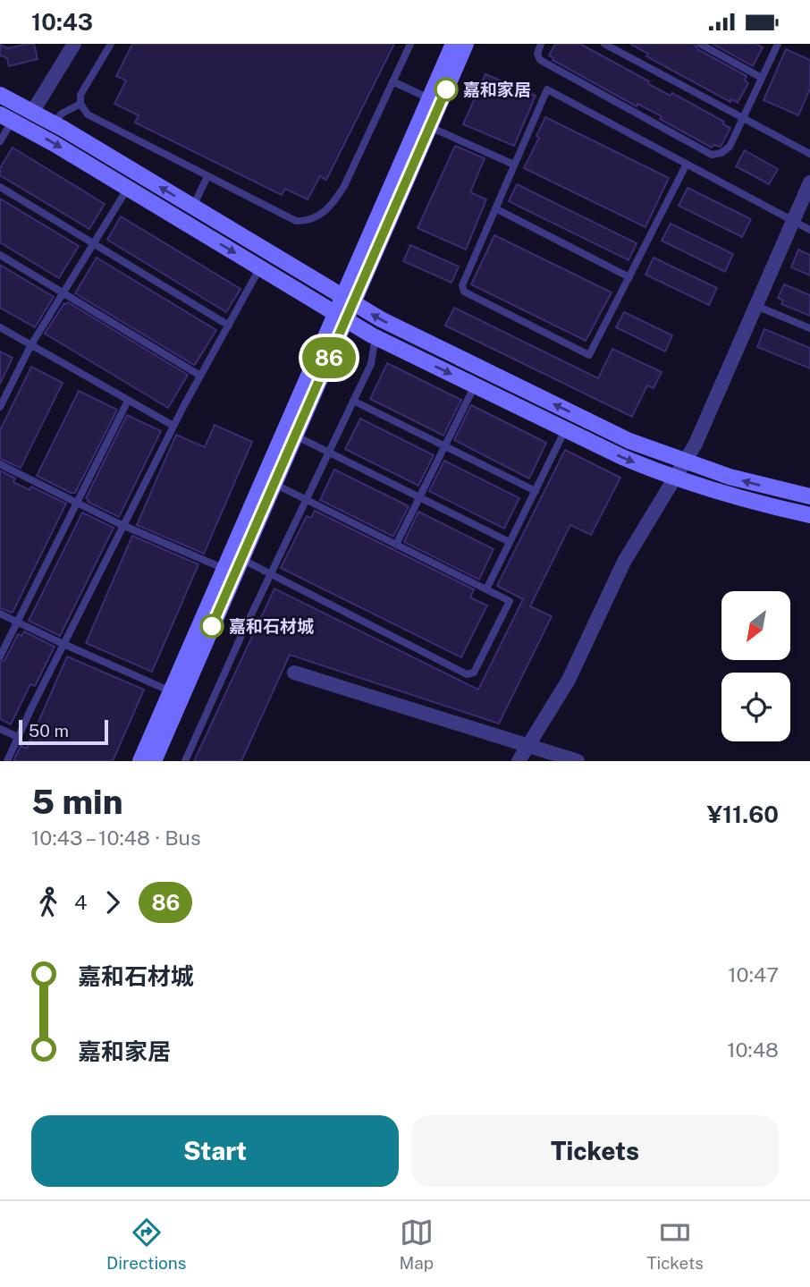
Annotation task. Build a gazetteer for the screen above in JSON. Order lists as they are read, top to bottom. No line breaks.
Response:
{"places":["嘉和家居","嘉和石材城"],"lines":["bus line 86"],"scale_bar":"50 m","north":"bottom left","page":{"status":"10:43","on_map":"86","scale":"50 m","heading":["5 min","10:43 – 10:48 · Bus","¥11.60"],"legs":["4","86"],"list":[{"name":"嘉和石材城","value":"10:47"},{"name":"嘉和家居","value":"10:48"}],"buttons":["Start","Tickets"],"tabs":["Directions","Map","Tickets"]}}
